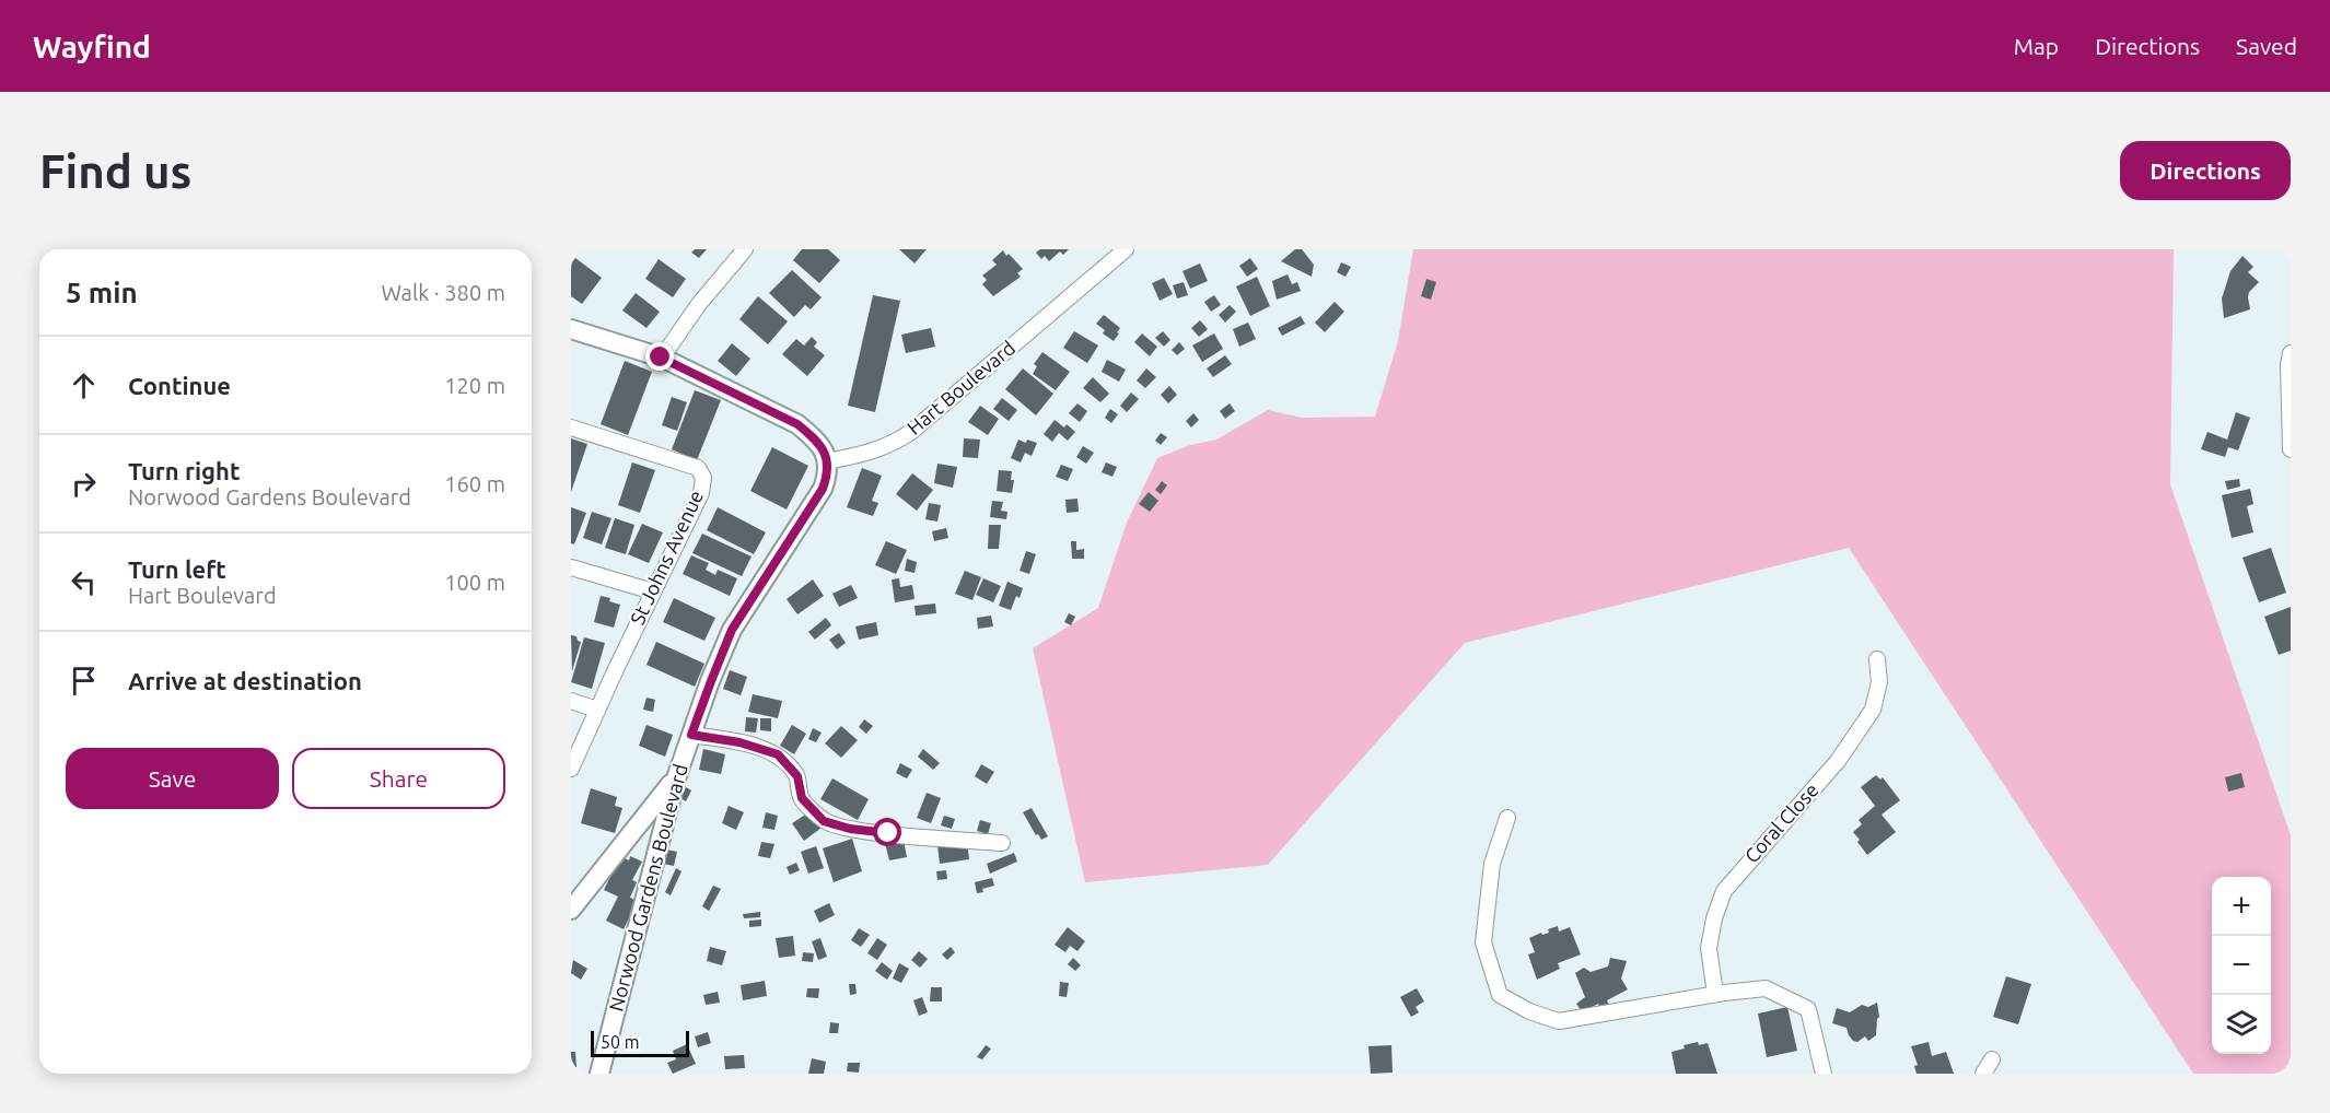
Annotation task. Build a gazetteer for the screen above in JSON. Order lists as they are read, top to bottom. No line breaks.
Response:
{"streets":{"street":["Hart Boulevard","St Johns Avenue","Coral Close","Norwood Gardens Boulevard"]},"crossings":[["Hart Boulevard","Norwood Gardens Boulevard"]],"scale_bar":"50 m","page":{"header":"Wayfind","nav":["Map","Directions","Saved"],"buttons":["Directions",["Save","Share"]],"title":"Find us","heading":["5 min","Walk · 380 m"],"list":[["Continue","120 m"],["Turn right","Norwood Gardens Boulevard","160 m"],["Turn left","Hart Boulevard","100 m"],"Arrive at destination"],"map_buttons":["+","−"],"scale":"50 m"}}
